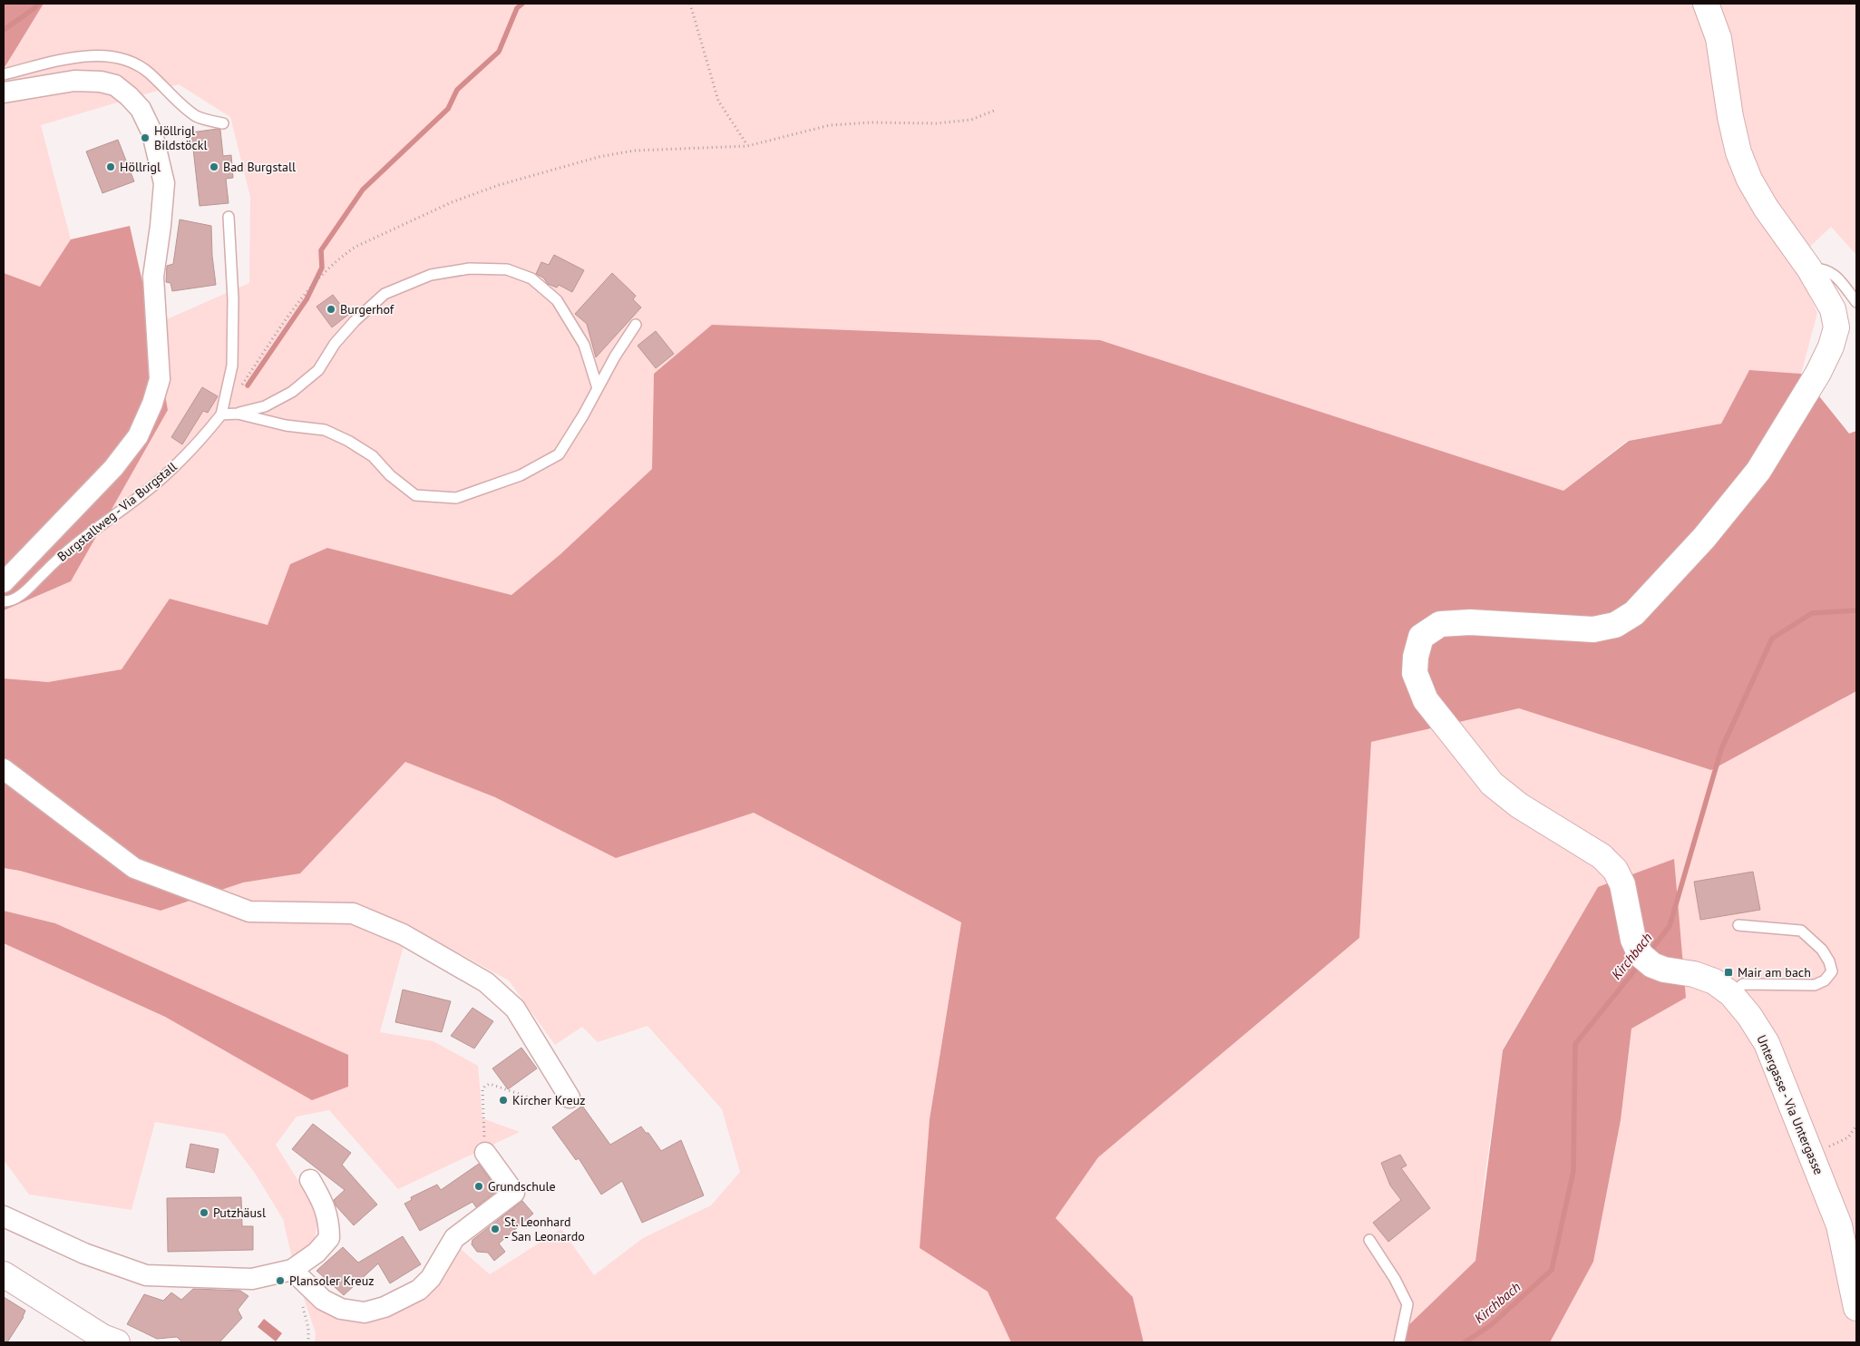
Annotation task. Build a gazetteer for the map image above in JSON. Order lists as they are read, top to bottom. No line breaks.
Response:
{"streets":{"street":["Burgstallweg - Via Burgstall","Untergasse - Via Untergasse"]},"water":["Kirchbach"],"places":{"other":["Höllrigl Bildstöckl","Höllrigl","Bad Burgstall","Burgerhof","Kircher Kreuz","Grundschule","Putzhäusl","St. Leonhard - San Leonardo","Plansoler Kreuz"],"transit":["Mair am bach"]}}
